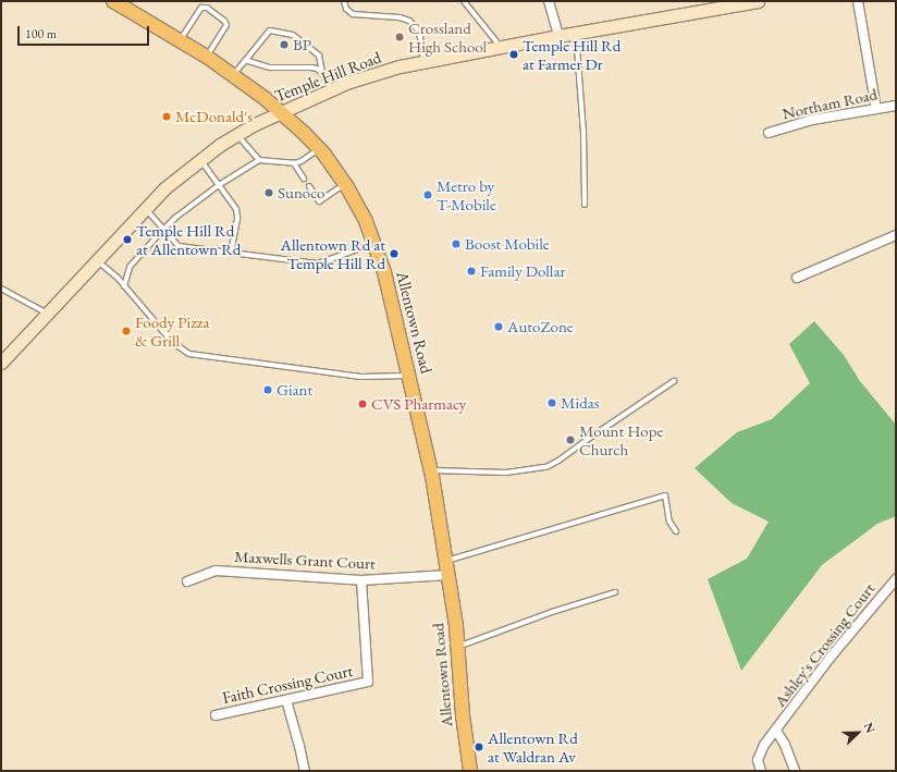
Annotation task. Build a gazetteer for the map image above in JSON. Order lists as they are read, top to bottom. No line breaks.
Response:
{"streets":{"main road":["Temple Hill Road","Allentown Road"],"street":["Northam Road","Maxwells Grant Court","Ashley's Crossing Court","Faith Crossing Court"]},"crossings":[["Temple Hill Road","Allentown Road"],["Allentown Road","Maxwells Grant Court"],["Maxwells Grant Court","Faith Crossing Court"]],"places":["Crossland High School","BP","Temple Hill Rd at Farmer Dr","McDonald's","Sunoco","Metro by T-Mobile","Temple Hill Rd at Allentown Rd","Boost Mobile","Allentown Rd at Temple Hill Rd","Family Dollar","AutoZone","Foody Pizza & Grill","Giant","Midas","CVS Pharmacy","Mount Hope Church","Allentown Rd at Waldran Av"],"scale_bar":"100 m","north":"top right"}
